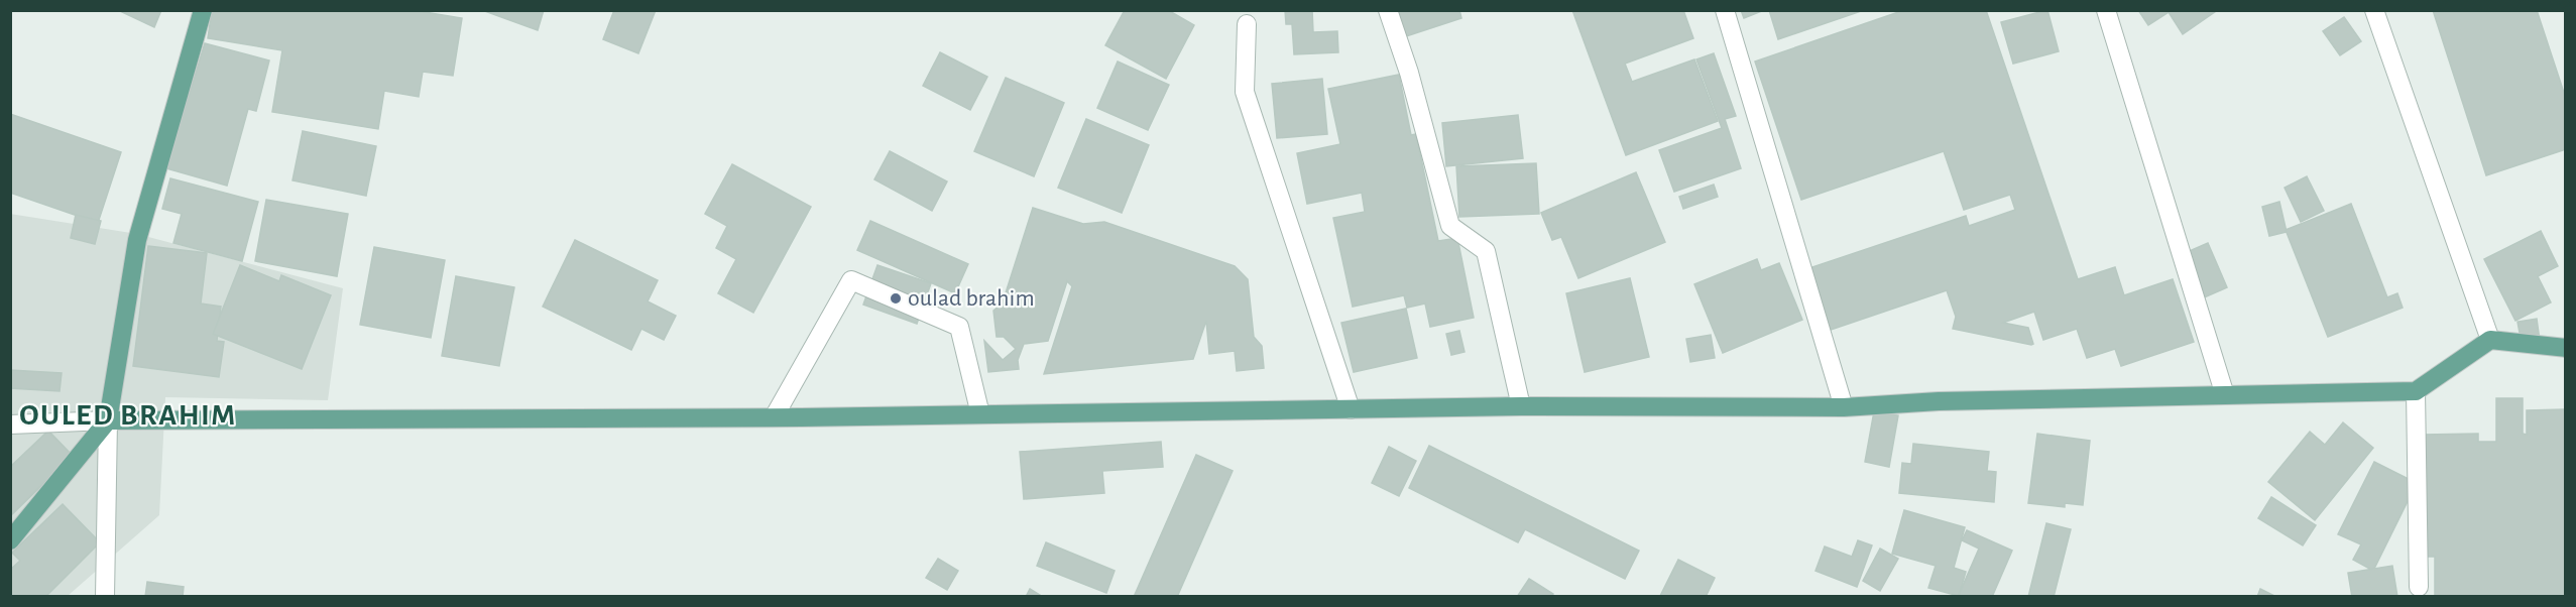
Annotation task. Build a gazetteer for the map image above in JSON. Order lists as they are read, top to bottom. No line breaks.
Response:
{"districts":["OULED BRAHIM"],"places":["oulad brahim"]}
